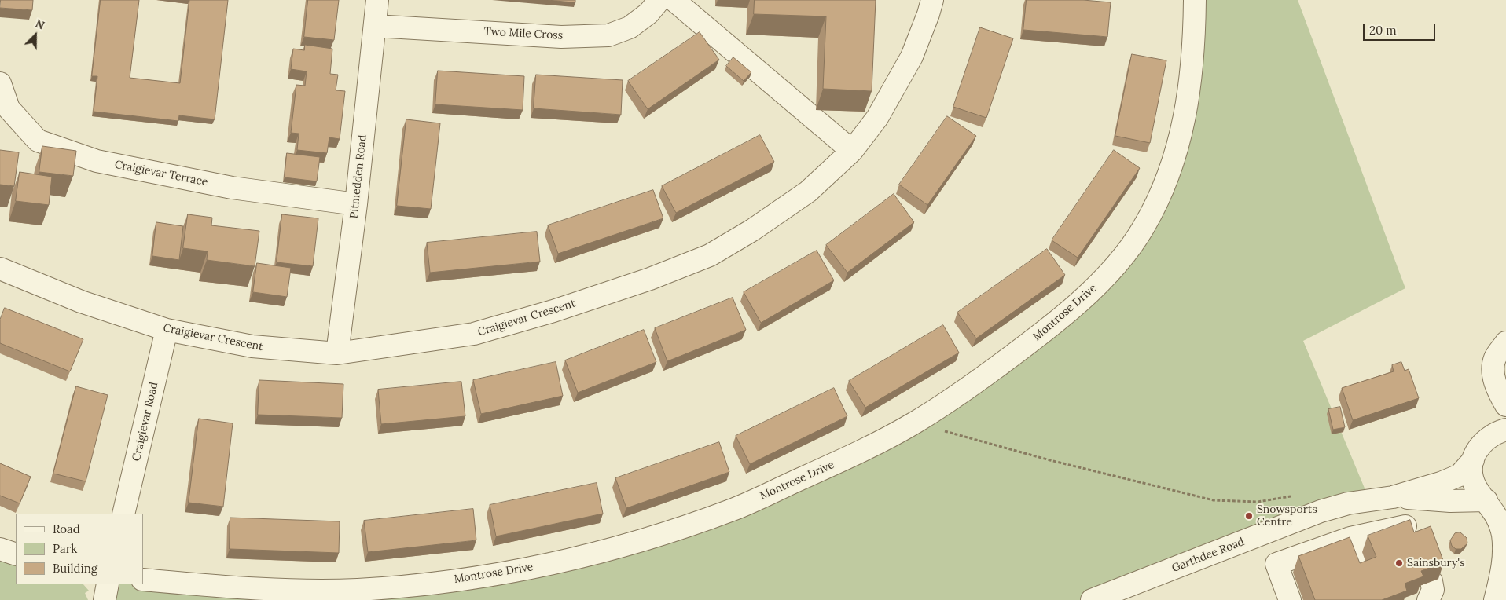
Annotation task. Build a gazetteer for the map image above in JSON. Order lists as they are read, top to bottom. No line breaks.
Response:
{"streets":{"street":["Two Mile Cross","Craigievar Terrace","Pitmedden Road","Montrose Drive","Craigievar Crescent","Craigievar Road","Garthdee Road"]},"crossings":[["Two Mile Cross","Pitmedden Road"],["Craigievar Terrace","Pitmedden Road"],["Pitmedden Road","Craigievar Crescent"],["Craigievar Crescent","Craigievar Road"]],"places":["Snowsports Centre","Sainsbury's"],"legend":["Road","Park","Building"],"scale_bar":"20 m","north":"top right"}
